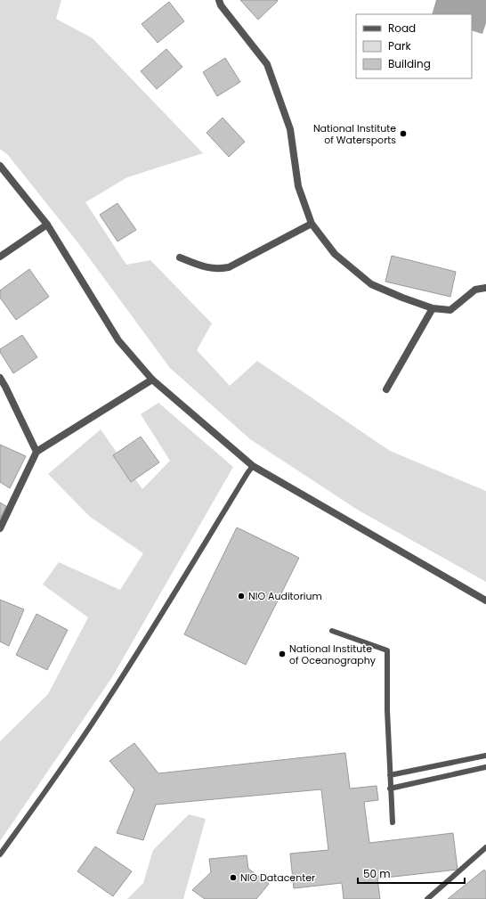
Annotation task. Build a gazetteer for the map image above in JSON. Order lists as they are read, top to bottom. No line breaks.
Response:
{"places":["National Institute of Watersports","NIO Auditorium","National Institute of Oceanography","NIO Datacenter"],"legend":["Road","Park","Building"],"scale_bar":"50 m"}
